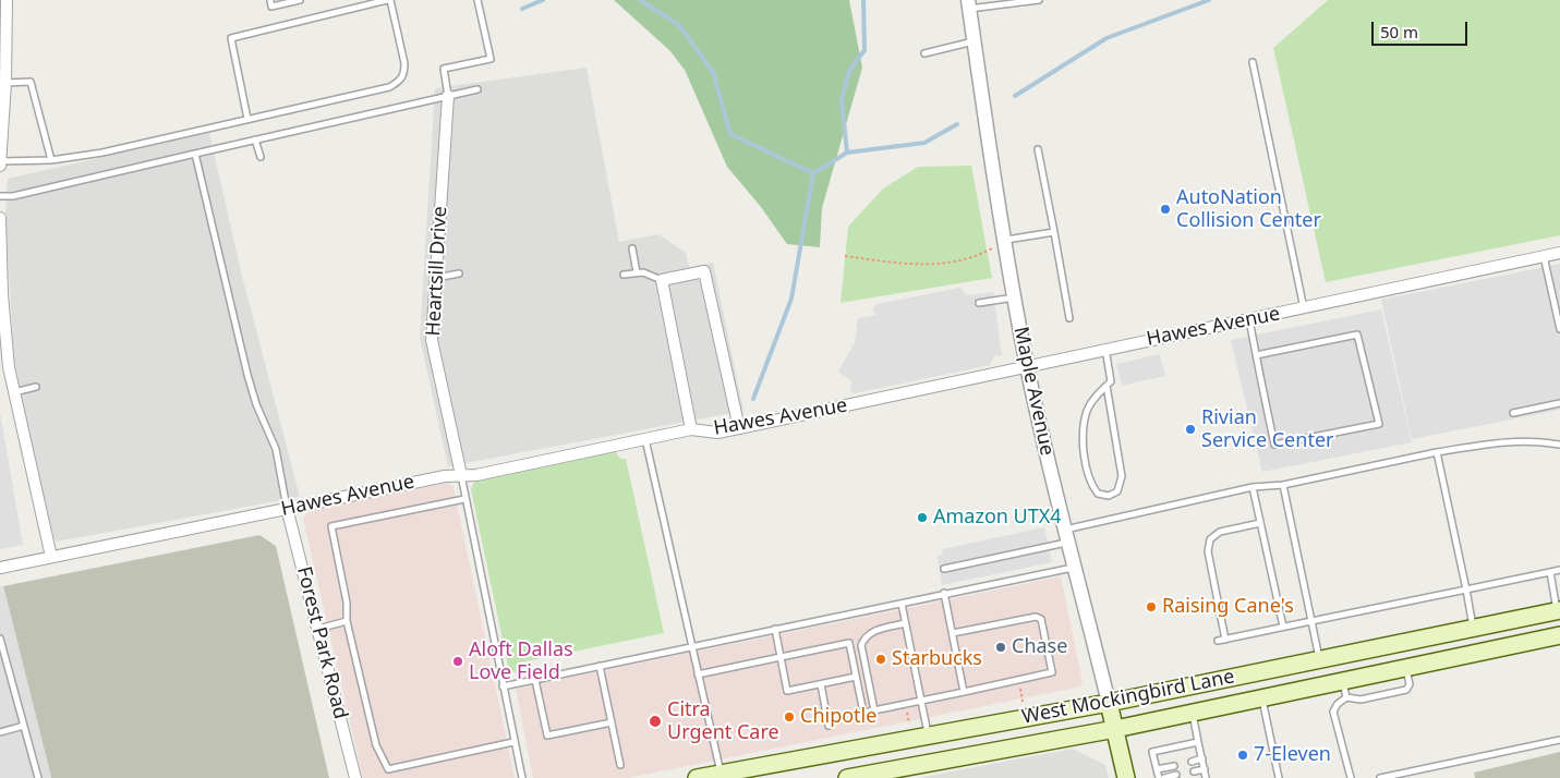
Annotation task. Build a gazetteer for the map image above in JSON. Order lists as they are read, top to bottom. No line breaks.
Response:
{"streets":{"main road":["Maple Avenue","West Mockingbird Lane"],"street":["Heartsill Drive","Hawes Avenue","Forest Park Road"]},"crossings":[["Heartsill Drive","Hawes Avenue"],["Hawes Avenue","Maple Avenue"],["Hawes Avenue","Forest Park Road"],["Maple Avenue","West Mockingbird Lane"]],"places":["AutoNation Collision Center","Rivian Service Center","Amazon UTX4","Raising Cane's","Chase","Starbucks","Aloft Dallas Love Field","Chipotle","Citra Urgent Care","7-Eleven"],"scale_bar":"50 m"}
